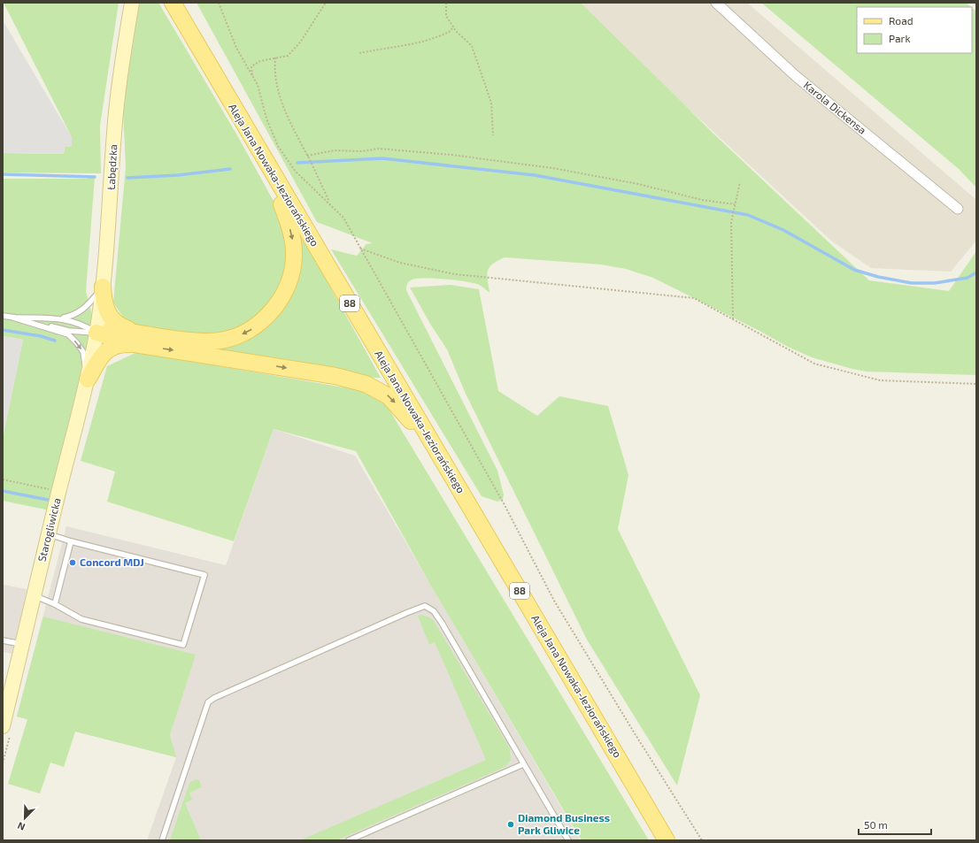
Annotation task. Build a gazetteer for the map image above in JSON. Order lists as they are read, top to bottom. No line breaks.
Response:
{"streets":{"main road":["Aleja Jana Nowaka-Jeziorańskiego","88"],"street":["Karola Dickensa","Łabędzka","Starogliwicka"]},"crossings":[["Łabędzka","Starogliwicka"]],"places":["Concord MDJ","Diamond Business Park Gliwice"],"legend":["Road","Park"],"scale_bar":"50 m","north":"bottom left"}
